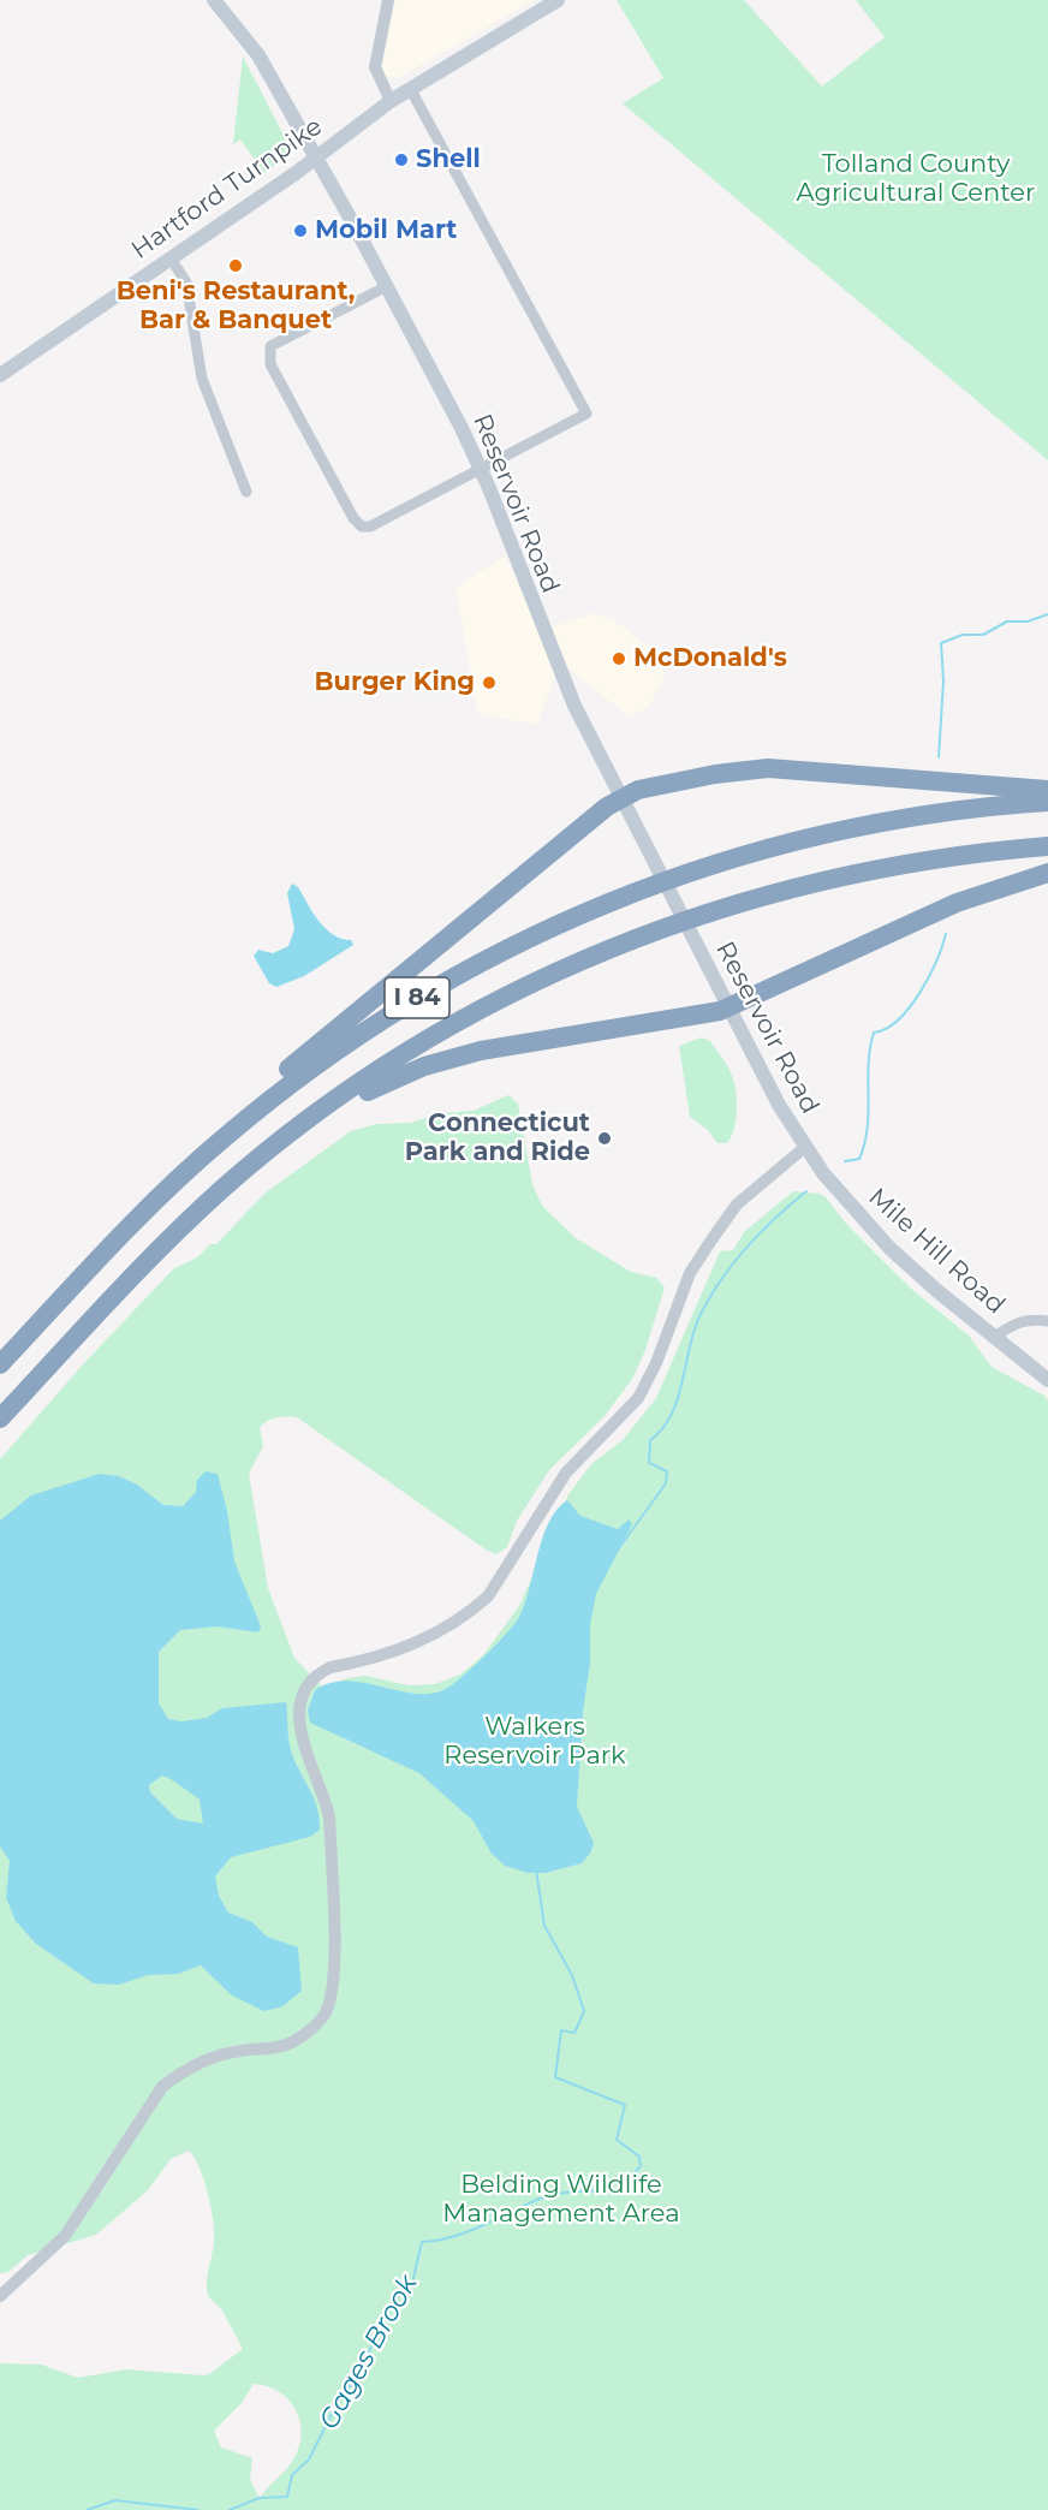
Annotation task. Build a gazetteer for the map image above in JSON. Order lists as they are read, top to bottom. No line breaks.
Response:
{"streets":{"highway":["I 84"],"main road":["Hartford Turnpike","Reservoir Road","Mile Hill Road"]},"crossings":[["Hartford Turnpike","Reservoir Road"],["Reservoir Road","Mile Hill Road"]],"water":["Gages Brook"],"parks":["Tolland County Agricultural Center","Walkers Reservoir Park","Belding Wildlife Management Area"],"places":["Shell","Mobil Mart","Beni's Restaurant, Bar & Banquet","McDonald's","Burger King","Connecticut Park and Ride"]}
